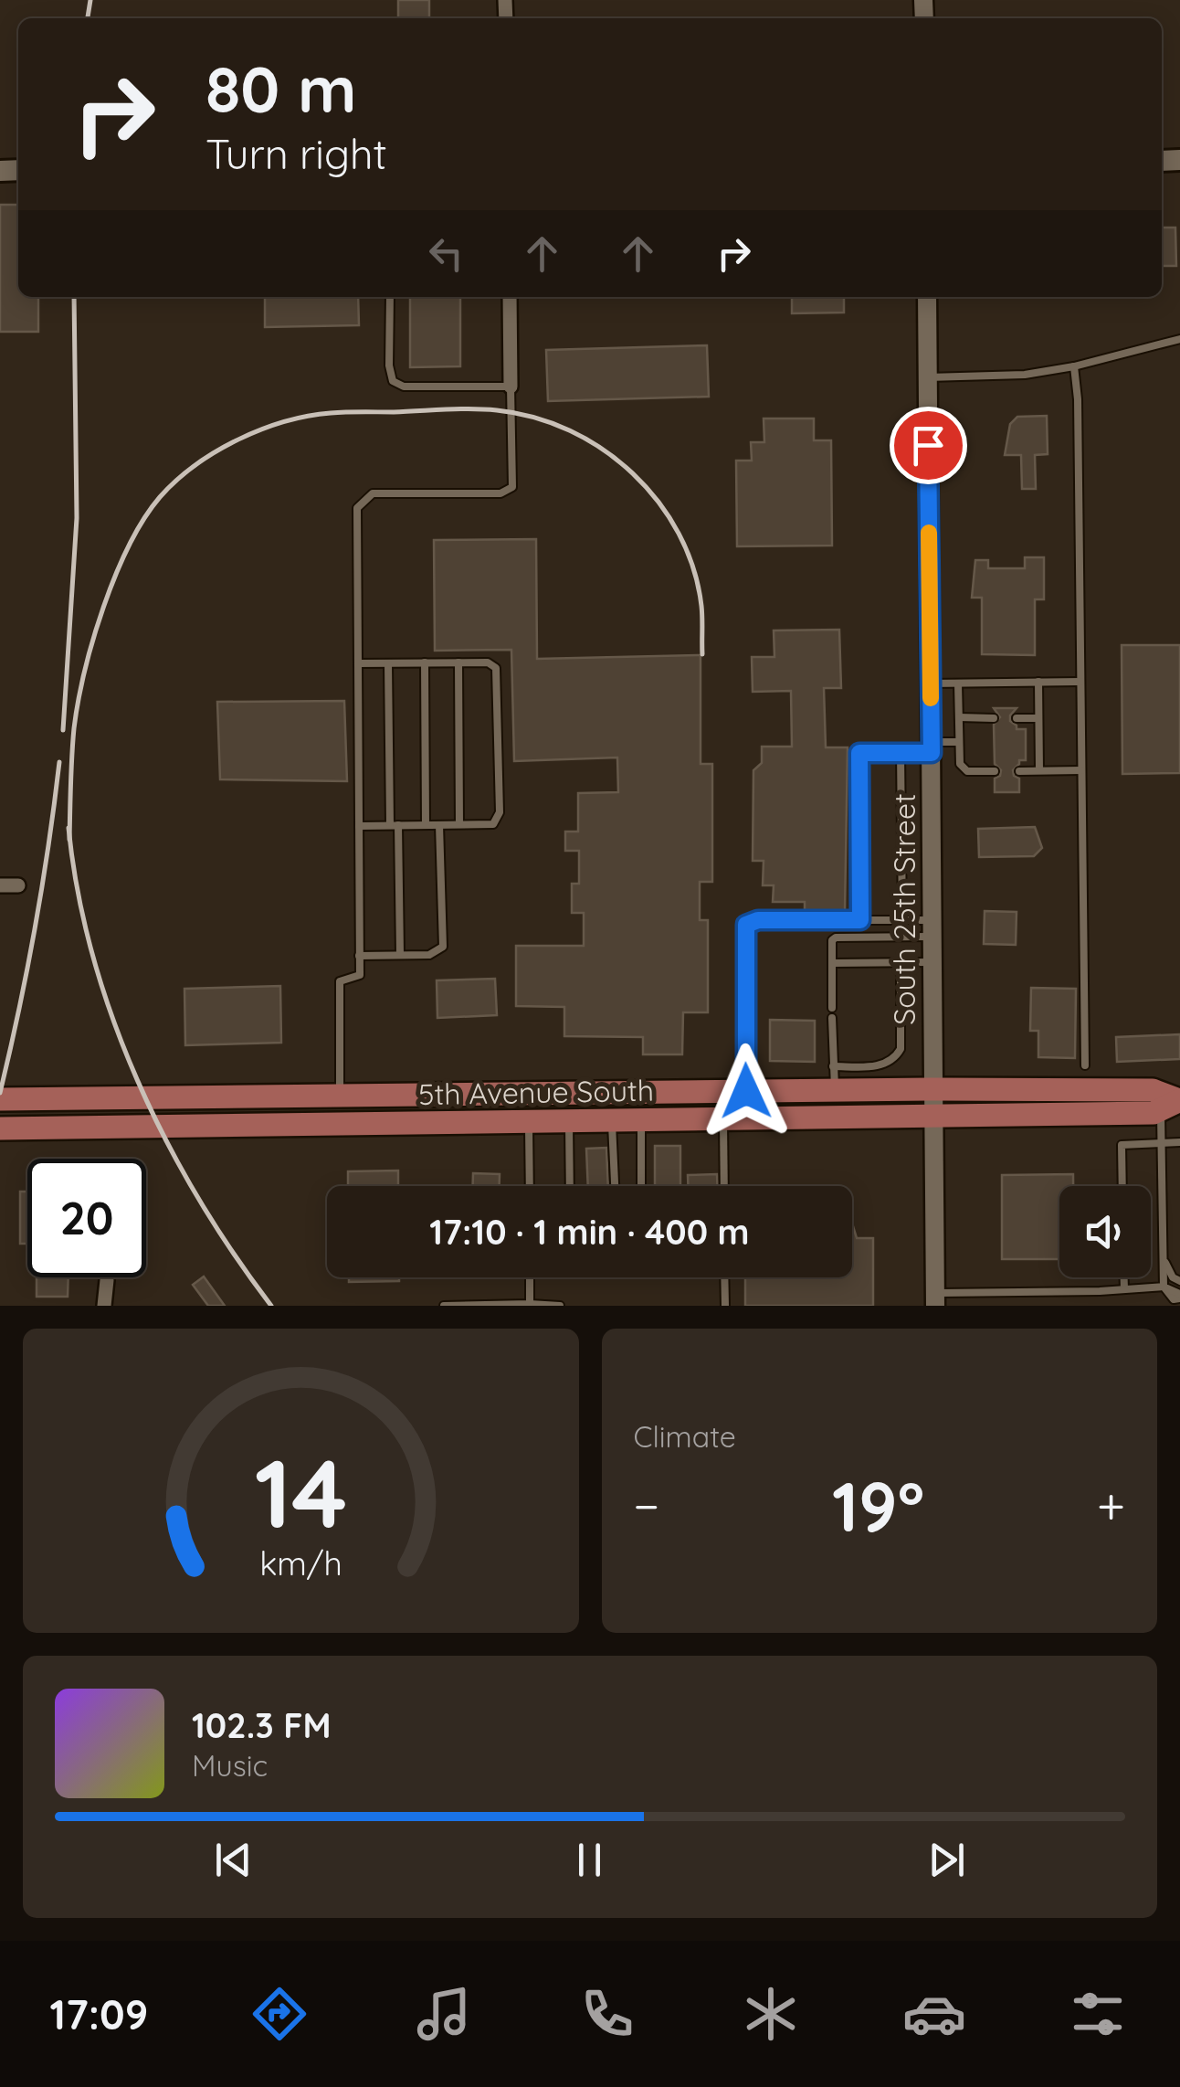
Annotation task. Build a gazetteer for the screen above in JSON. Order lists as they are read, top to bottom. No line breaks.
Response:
{"streets":{"main road":["5th Avenue South"],"street":["South 25th Street"]},"crossings":[["South 25th Street","5th Avenue South"]],"page":{"turn":["80 m","Turn right"],"limit":"20","trip":"17:10 · 1 min · 400 m","tile":"Climate","heat":["−","19°","+"],"song":["102.3 FM","Music"],"tabs":"17:09","gauge":["14","km/h"]}}
